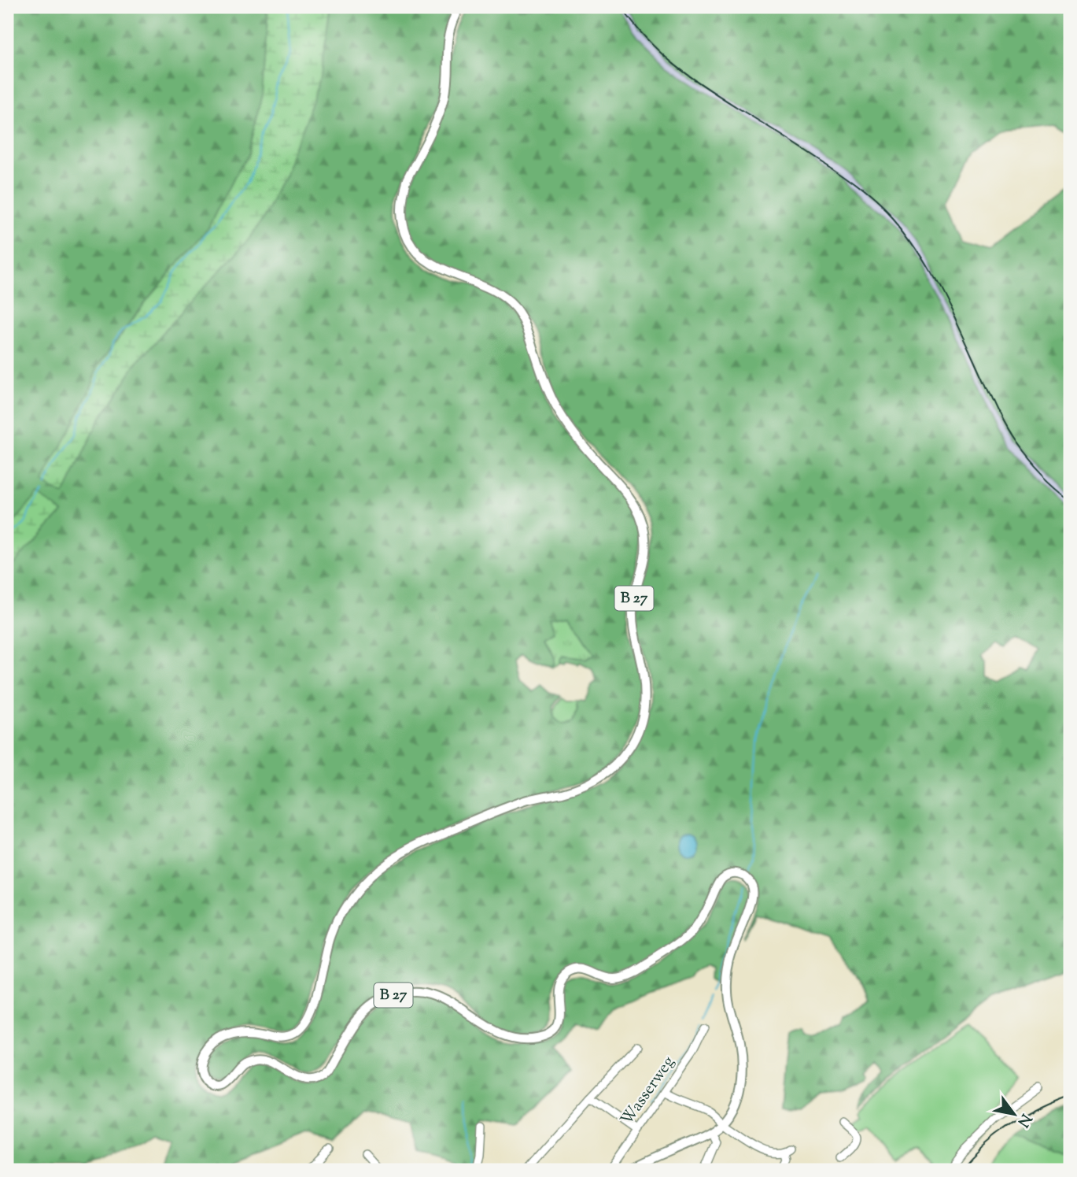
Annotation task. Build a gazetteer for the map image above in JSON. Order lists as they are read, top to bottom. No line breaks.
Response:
{"streets":{"main road":["B 27"],"street":["Wasserweg"]},"north":"bottom right"}
